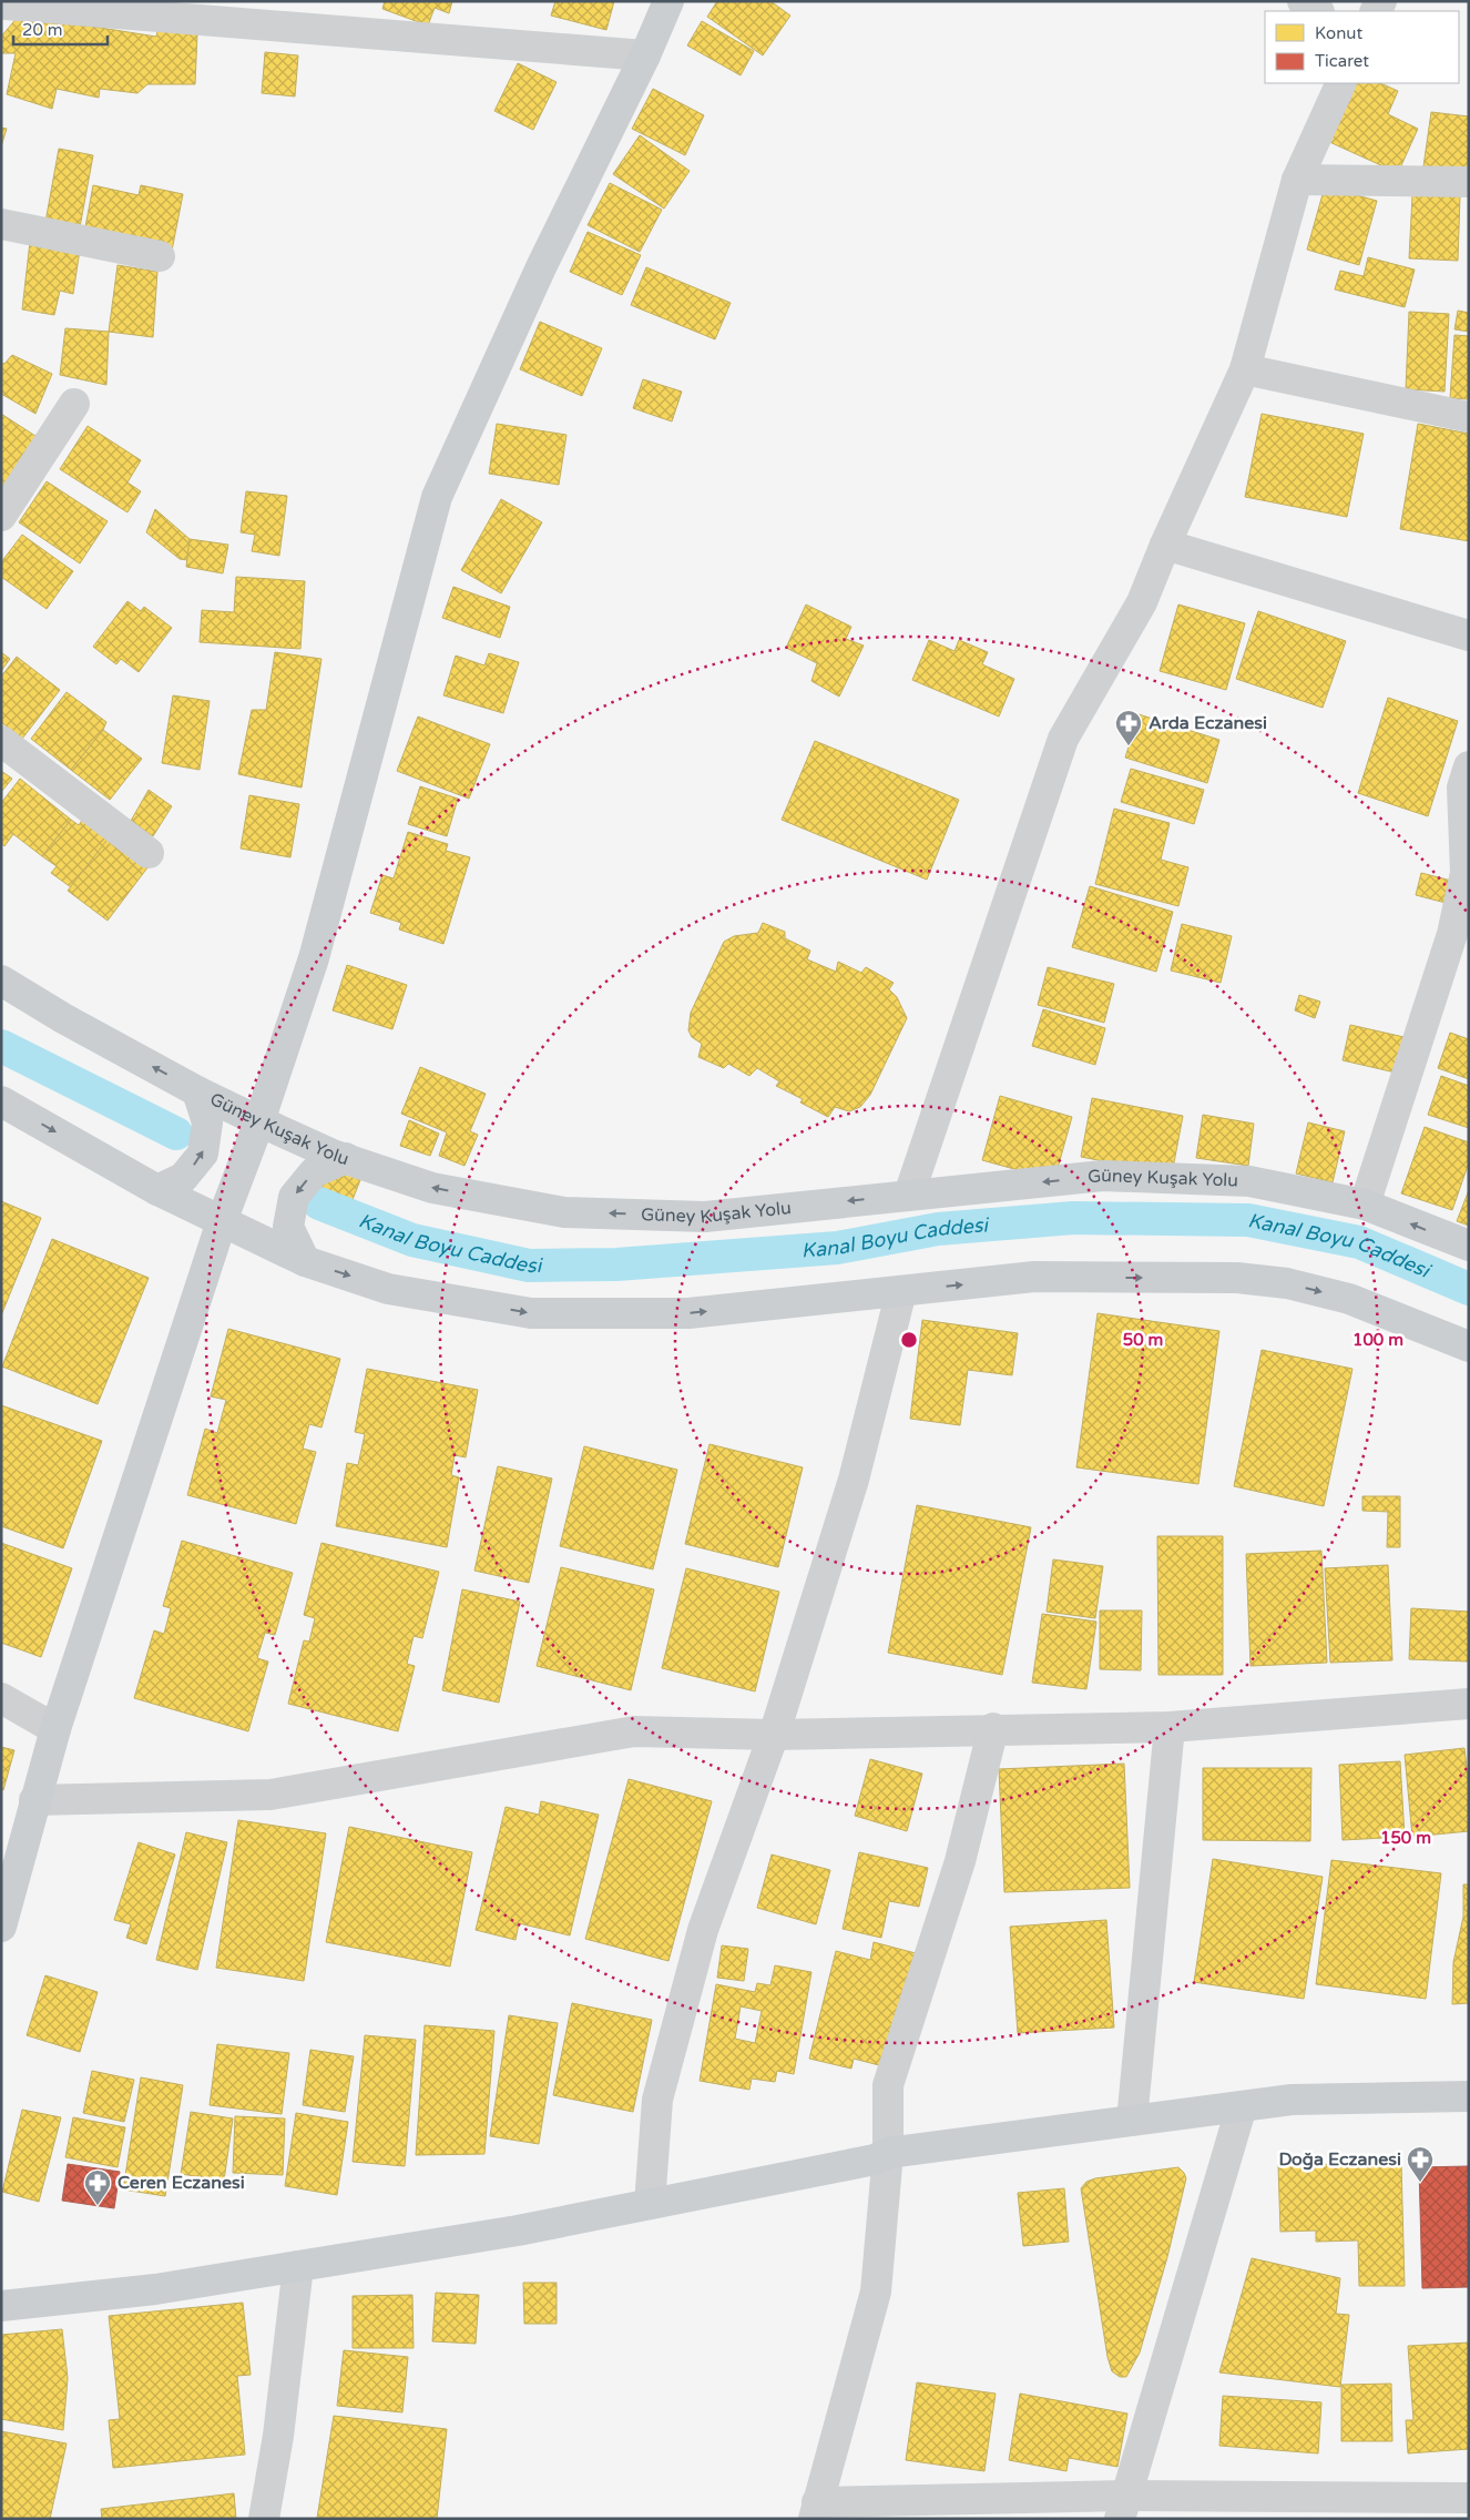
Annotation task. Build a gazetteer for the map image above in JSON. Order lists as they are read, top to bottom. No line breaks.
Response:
{"streets":{"main road":["Güney Kuşak Yolu"]},"water":["Kanal Boyu Caddesi"],"places":{"pharmacy":["Arda Eczanesi","Doğa Eczanesi","Ceren Eczanesi"]},"legend":["Konut","Ticaret"],"scale_bar":"20 m","rings":["50 m","100 m","150 m"]}
